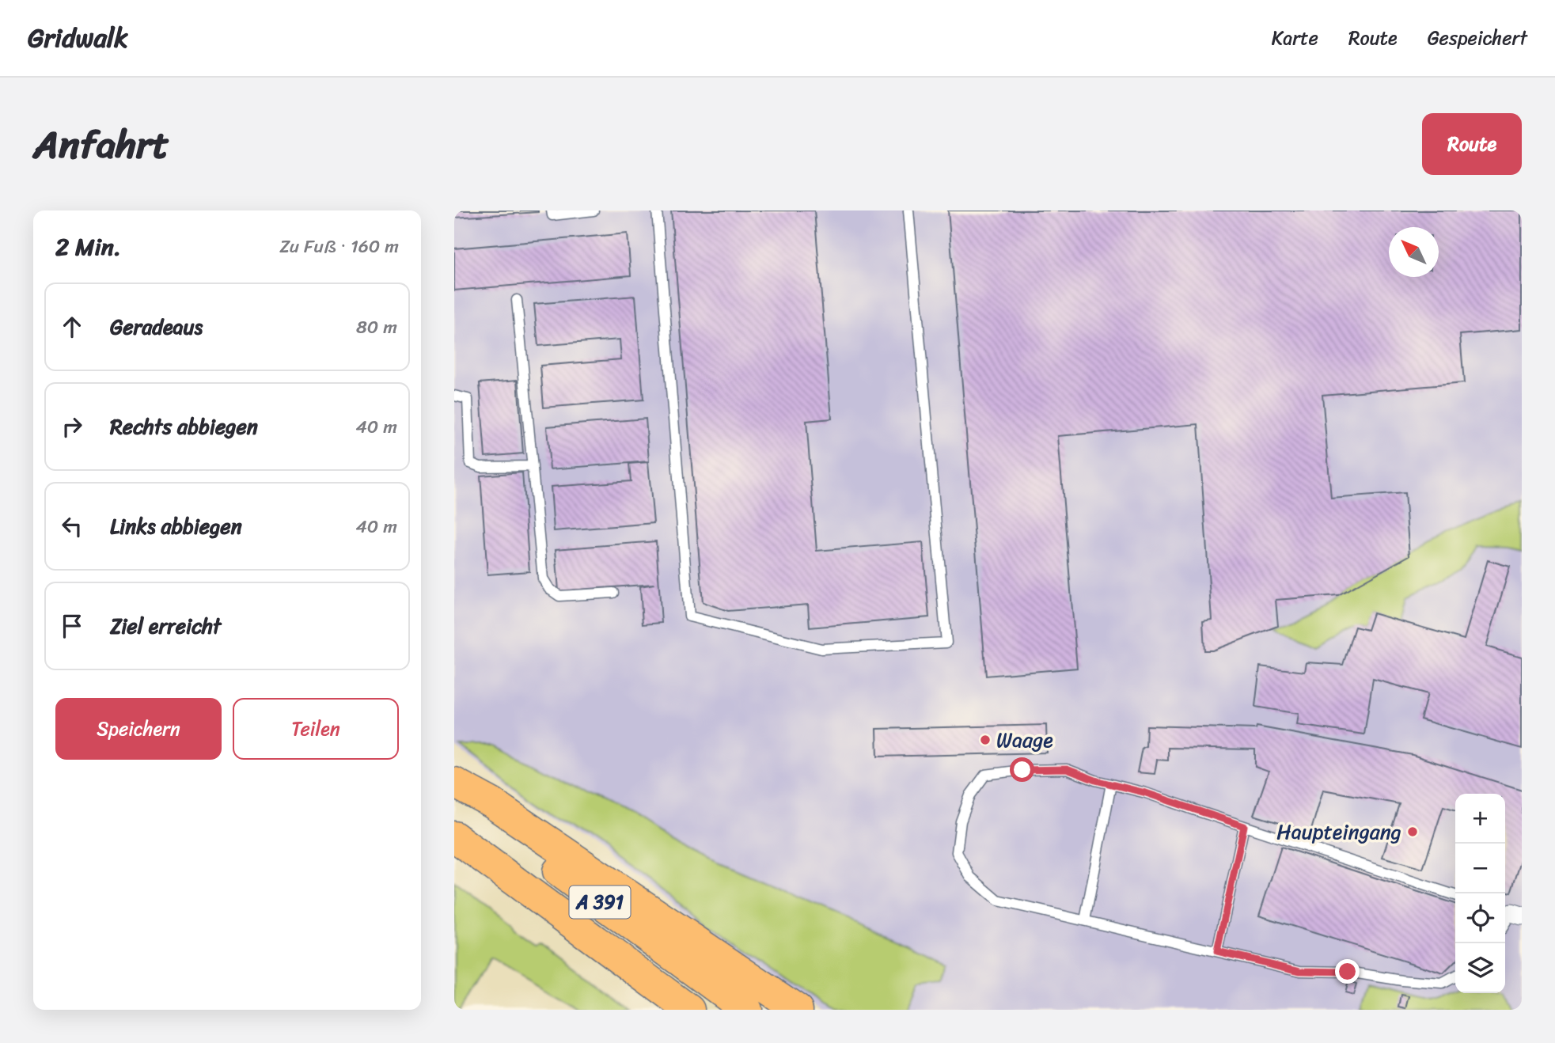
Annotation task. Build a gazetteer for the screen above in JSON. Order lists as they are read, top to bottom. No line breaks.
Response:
{"streets":{"highway":["A 391"]},"places":["Waage","Haupteingang"],"north":"top left","page":{"header":"Gridwalk","nav":["Karte","Route","Gespeichert"],"title":"Anfahrt","buttons":["Route",["Speichern","Teilen"]],"heading":["2 Min.","Zu Fuß · 160 m"],"list":[["Geradeaus","80 m"],["Rechts abbiegen","40 m"],["Links abbiegen","40 m"],"Ziel erreicht"],"map_buttons":["+","−"]}}
